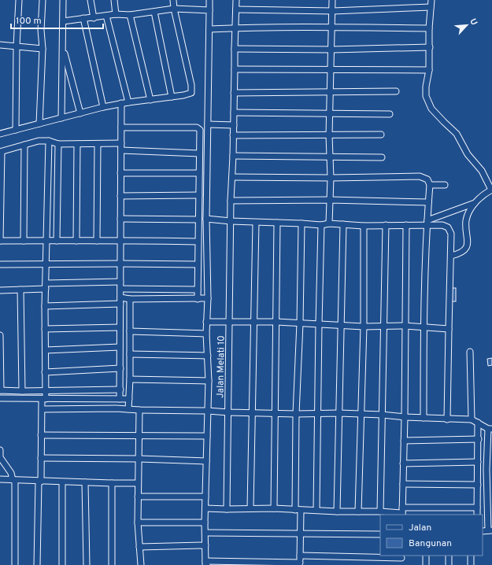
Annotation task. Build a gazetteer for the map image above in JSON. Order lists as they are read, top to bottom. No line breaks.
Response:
{"streets":{"street":["Jalan Melati 10"]},"legend":["Jalan","Bangunan"],"scale_bar":"100 m","north":"top right"}
